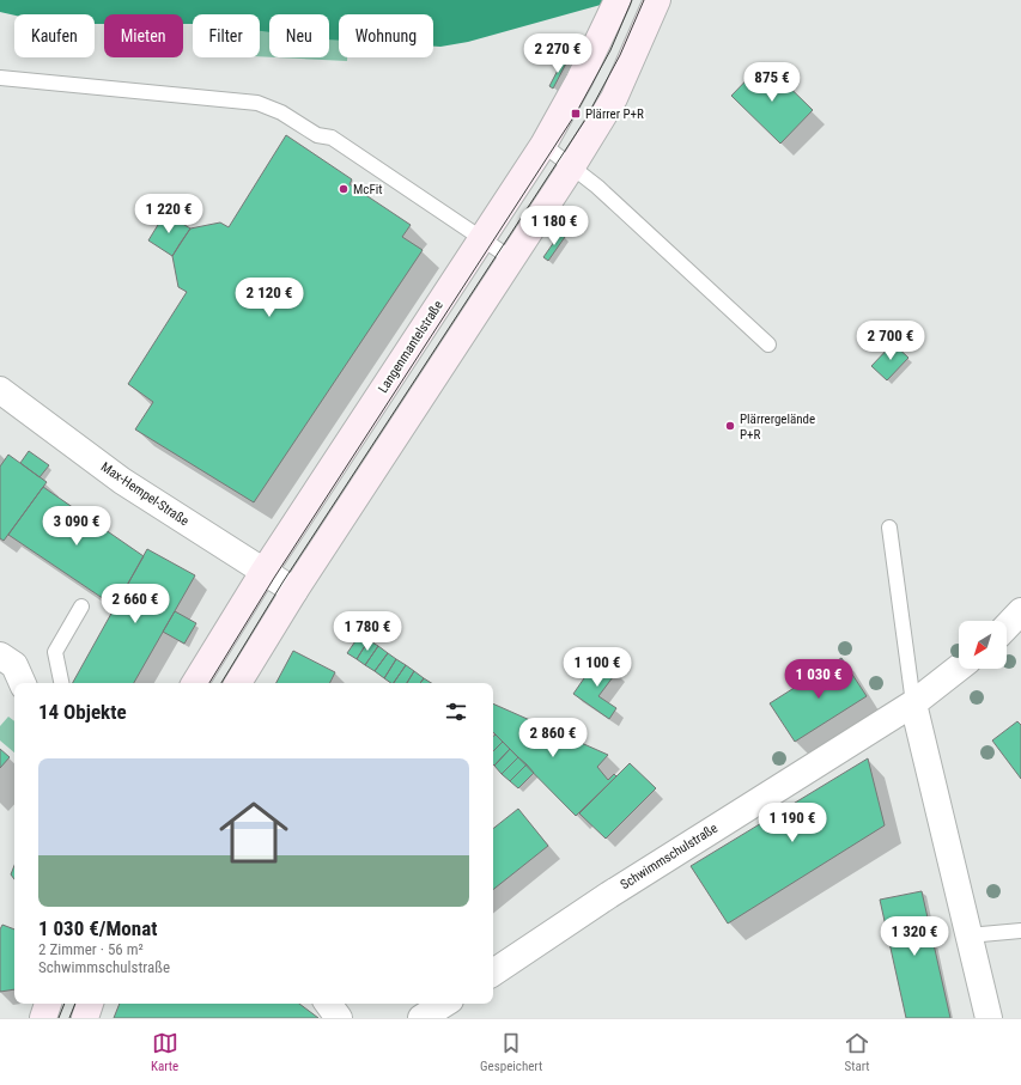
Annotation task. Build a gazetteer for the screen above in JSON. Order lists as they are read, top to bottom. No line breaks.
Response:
{"streets":{"main road":["Langenmantelstraße"],"street":["Max-Hempel-Straße","Schwimmschulstraße"]},"crossings":[["Langenmantelstraße","Max-Hempel-Straße"]],"places":{"transit":["Plärrer P+R"],"other":["McFit","Plärrergelände P+R"]},"north":"bottom left","page":{"chip":["Kaufen","Mieten","Filter","Neu","Wohnung"],"price":["2 270 €","875 €","1 220 €","1 180 €","2 120 €","2 700 €","3 090 €","2 660 €","1 780 €","1 100 €","1 030 €","2 860 €","1 190 €","1 320 €"],"heading":"14 Objekte","list":[{"name":"1 030 €/Monat","note":"2 Zimmer · 56 m² · Schwimmschulstraße"}],"tabs":["Karte","Gespeichert","Start"]}}
